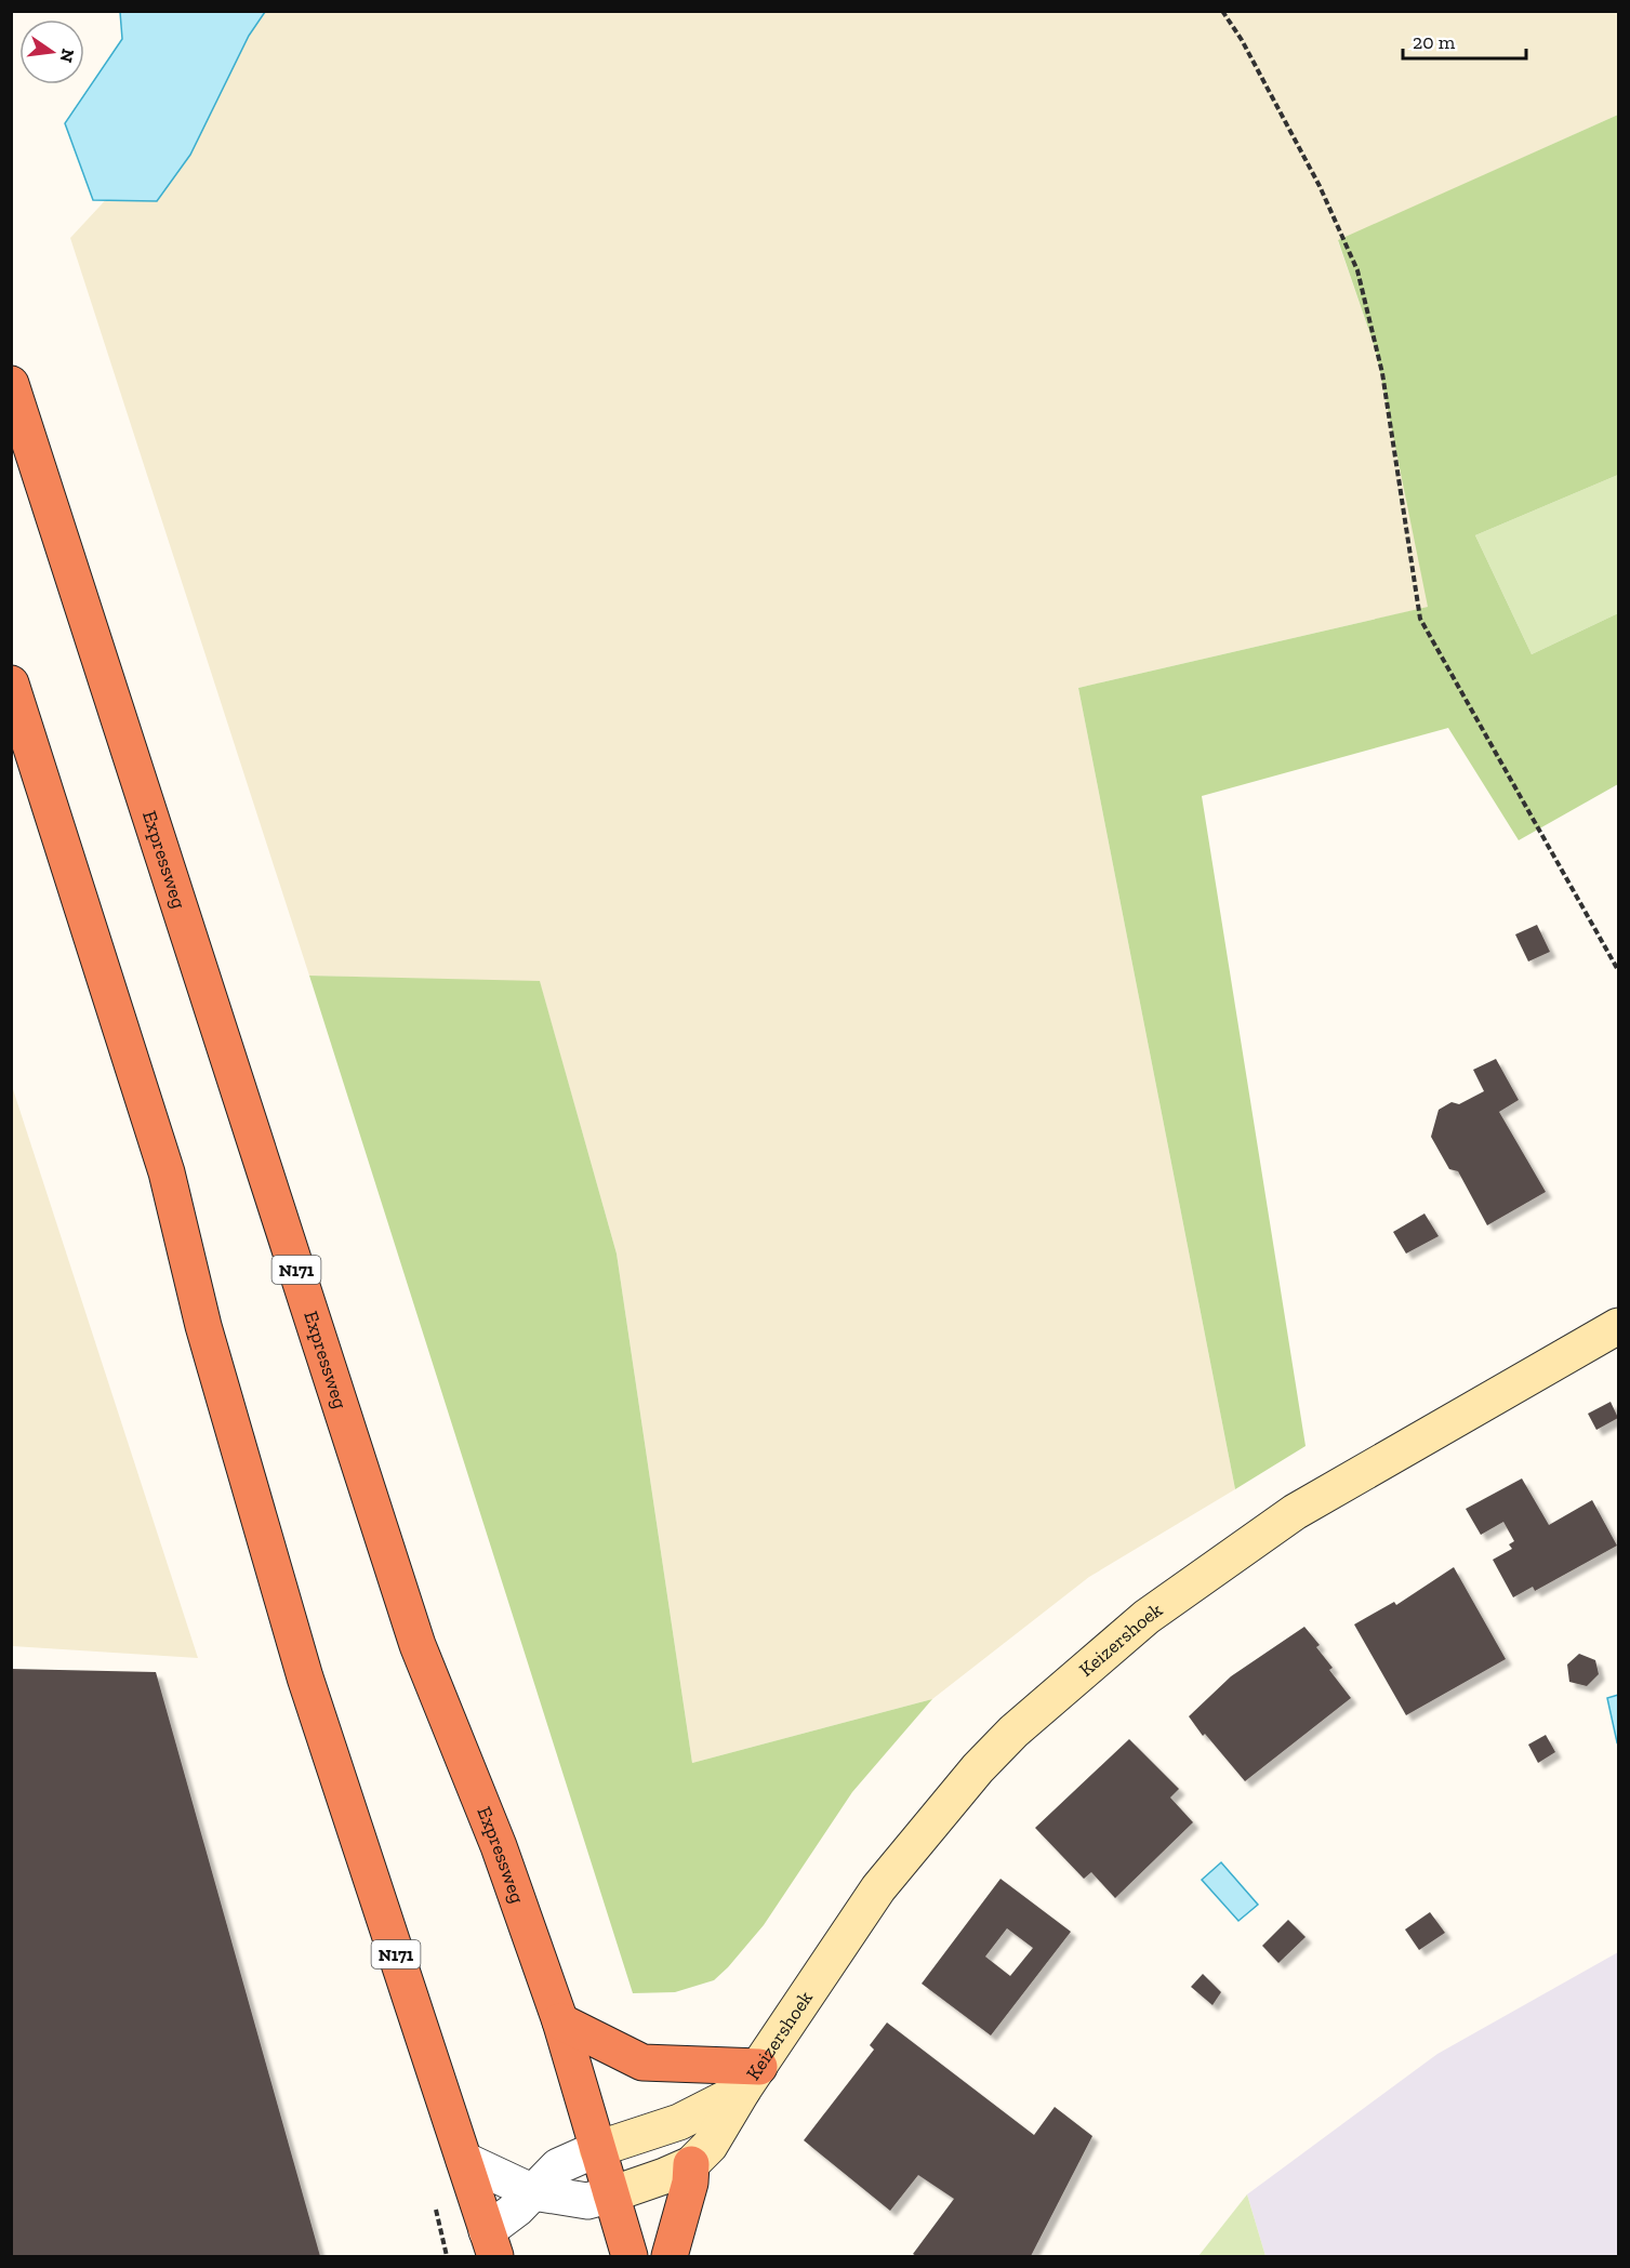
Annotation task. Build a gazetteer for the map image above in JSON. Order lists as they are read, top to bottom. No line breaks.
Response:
{"streets":{"highway":["Expressweg","N171"],"street":["Keizershoek"]},"crossings":[["Expressweg","Keizershoek"]],"scale_bar":"20 m","north":"right"}
